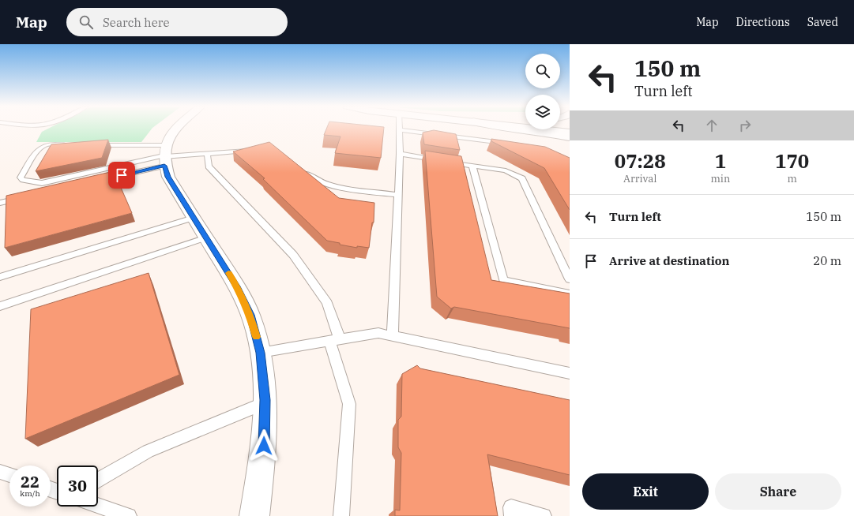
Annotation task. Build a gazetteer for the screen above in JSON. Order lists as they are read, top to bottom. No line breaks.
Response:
{"page":{"header":"Map","search":"Search here","nav":["Map","Directions","Saved"],"turn":["150 m","Turn left"],"eta":["07:28","Arrival","1","min","170","m"],"list":[{"name":"Turn left","value":"150 m"},{"name":"Arrive at destination","value":"20 m"}],"speed":"22 km/h","limit":"30","buttons":["Exit","Share"]}}
